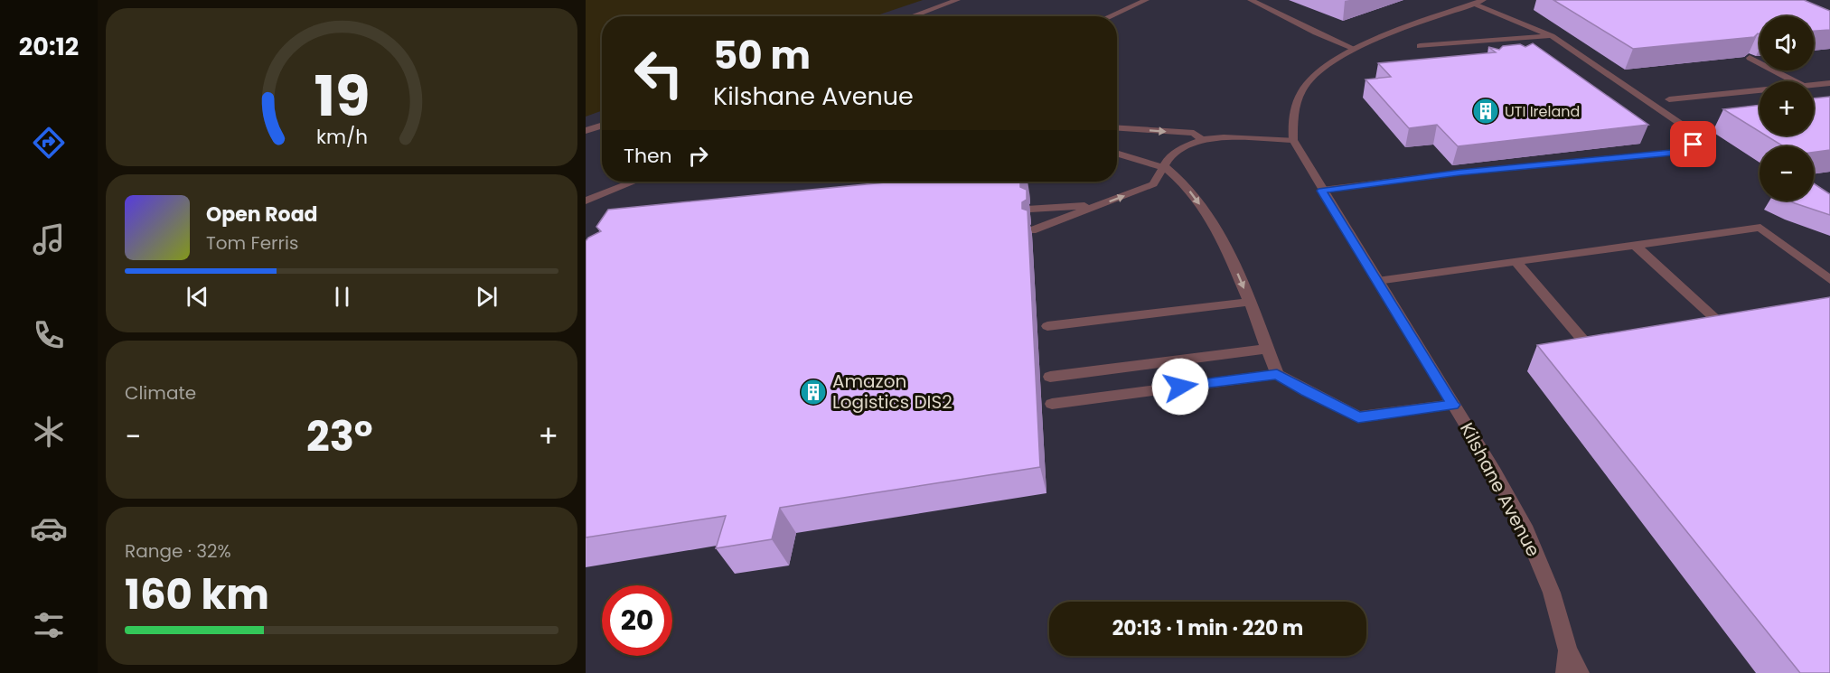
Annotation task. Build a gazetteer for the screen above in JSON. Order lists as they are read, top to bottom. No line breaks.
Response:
{"streets":{"street":["Kilshane Avenue"]},"places":{"building":["UTI Ireland","Amazon Logistics DIS2"]},"page":{"tabs":"20:12","map_buttons":["+","−"],"turn":["50 m","Kilshane Avenue"],"then":"Then","song":["Open Road","Tom Ferris"],"tile":["Climate",["Range · 32%","160 km"]],"heat":["−","23°","+"],"limit":"20","trip":"20:13 · 1 min · 220 m","gauge":["19","km/h"]}}
